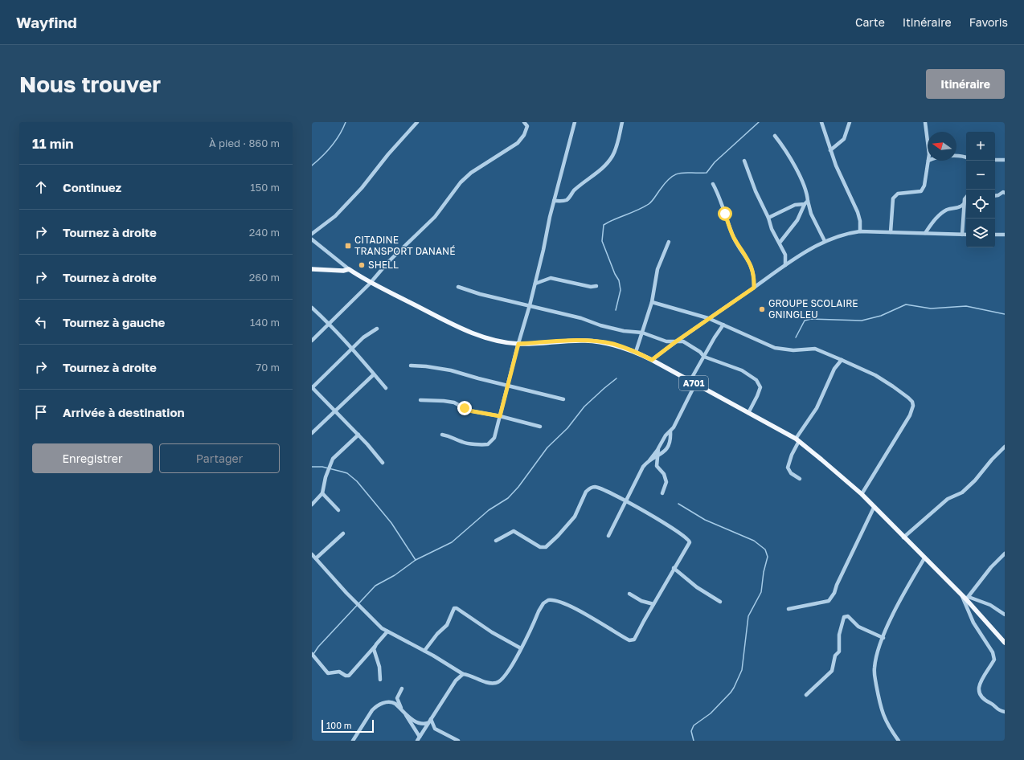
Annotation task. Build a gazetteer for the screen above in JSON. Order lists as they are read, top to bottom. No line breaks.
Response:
{"streets":{"main road":["A701"]},"places":{"transit":["CITADINE TRANSPORT DANANÉ"],"other":["SHELL","GROUPE SCOLAIRE GNINGLEU"]},"scale_bar":"100 m","north":"left","page":{"header":"Wayfind","nav":["Carte","Itinéraire","Favoris"],"buttons":["Itinéraire",["Enregistrer","Partager"]],"title":"Nous trouver","heading":["11 min","À pied · 860 m"],"map_buttons":["+","−"],"list":[["Continuez","150 m"],["Tournez à droite","240 m"],["Tournez à droite","260 m"],["Tournez à gauche","140 m"],["Tournez à droite","70 m"],"Arrivée à destination"],"scale":"100 m"}}
